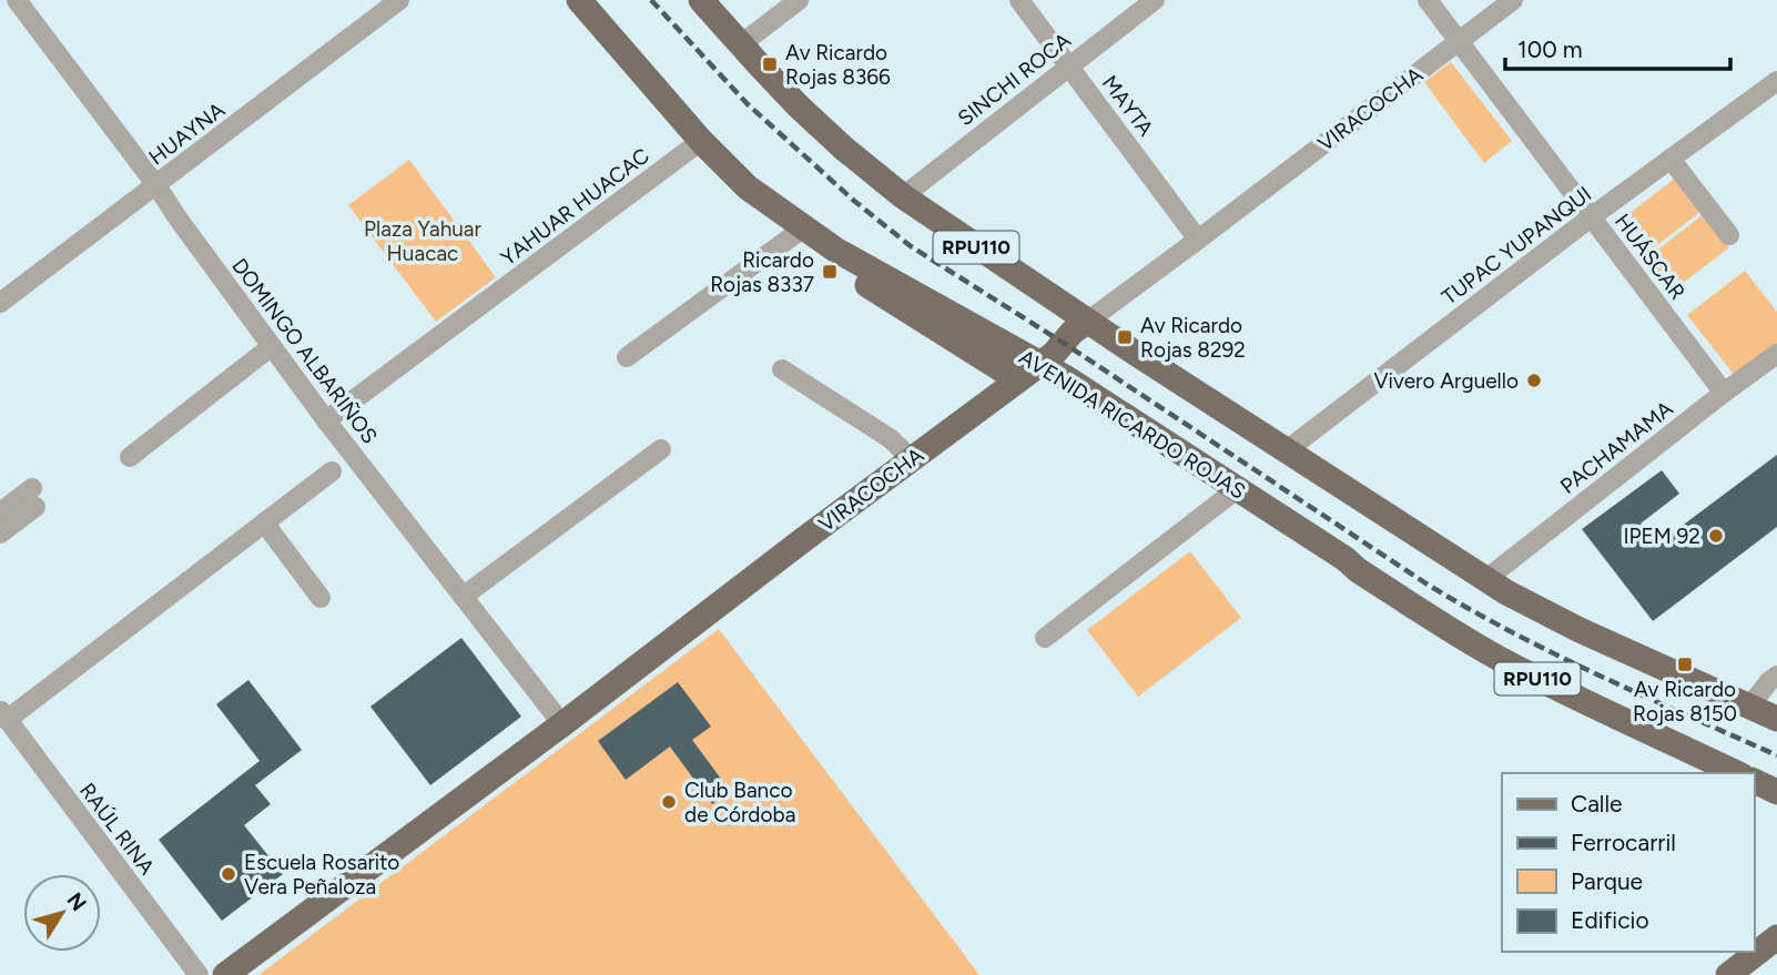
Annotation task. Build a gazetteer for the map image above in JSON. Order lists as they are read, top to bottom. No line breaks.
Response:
{"streets":{"main road":["VIRACOCHA","RPU110","AVENIDA RICARDO ROJAS"],"street":["SINCHI ROCA","MAYTA","HUAYNA","YAHUAR HUACAC","TUPAC YUPANQUI","HUÁSCAR","DOMINGO ALBARIÑOS","PACHAMAMA","RAÚL RINA"]},"crossings":[["SINCHI ROCA","MAYTA"],["SINCHI ROCA","RPU110"],["MAYTA","VIRACOCHA"],["VIRACOCHA","RPU110"],["VIRACOCHA","HUÁSCAR"],["VIRACOCHA","DOMINGO ALBARIÑOS"],["VIRACOCHA","AVENIDA RICARDO ROJAS"],["HUAYNA","DOMINGO ALBARIÑOS"],["YAHUAR HUACAC","DOMINGO ALBARIÑOS"],["YAHUAR HUACAC","AVENIDA RICARDO ROJAS"],["TUPAC YUPANQUI","RPU110"],["TUPAC YUPANQUI","HUÁSCAR"],["RPU110","PACHAMAMA"],["HUÁSCAR","PACHAMAMA"]],"parks":["Plaza Yahuar Huacac"],"places":{"transit":["Av Ricardo Rojas 8366","Ricardo Rojas 8337","Av Ricardo Rojas 8292","Av Ricardo Rojas 8150"],"other":["Vivero Arguello","IPEM 92","Club Banco de Córdoba","Escuela Rosarito Vera Peñaloza"]},"legend":["Calle","Ferrocarril","Parque","Edificio"],"scale_bar":"100 m","north":"top right"}
